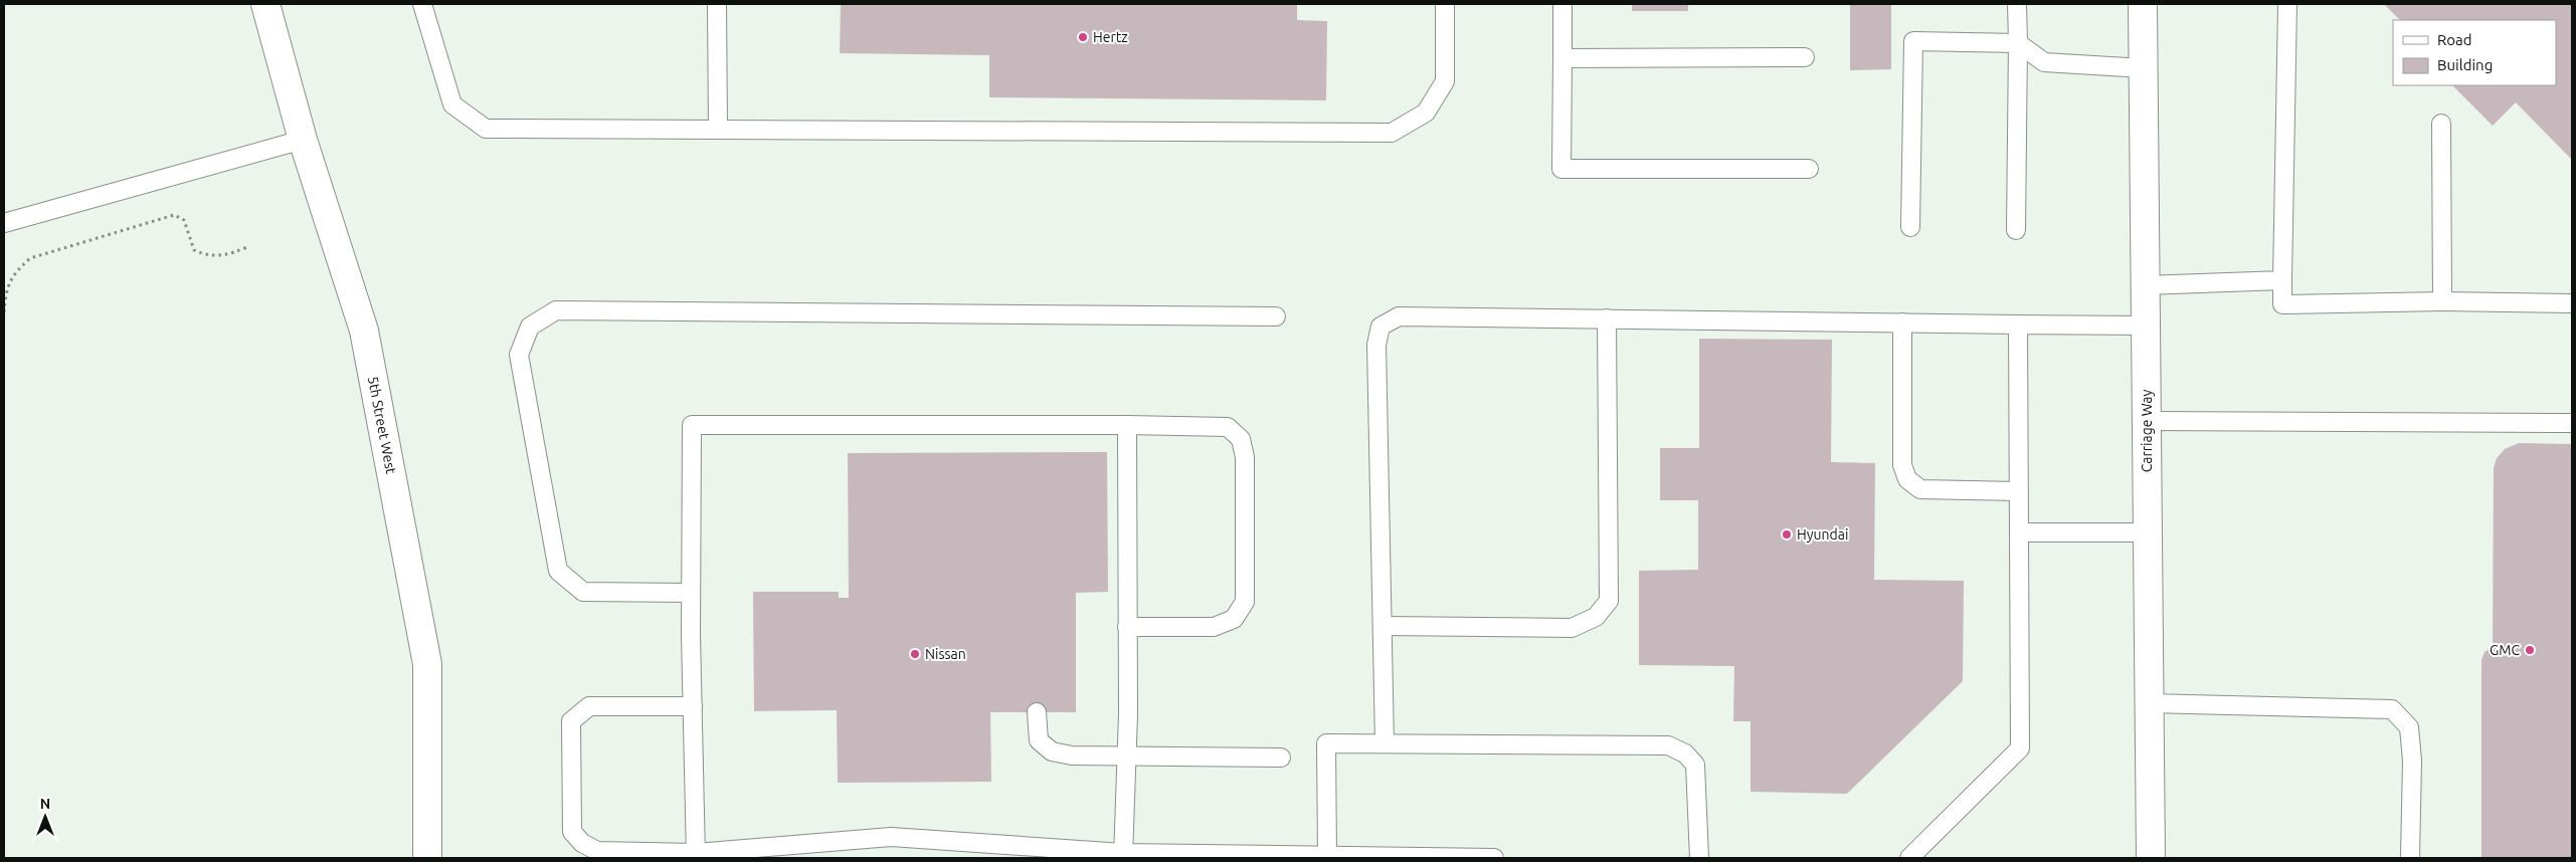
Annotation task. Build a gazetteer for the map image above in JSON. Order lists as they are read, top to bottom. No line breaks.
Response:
{"streets":{"street":["5th Street West","Carriage Way"]},"places":["Hertz","Hyundai","GMC","Nissan"],"legend":["Road","Building"],"north":"top"}
